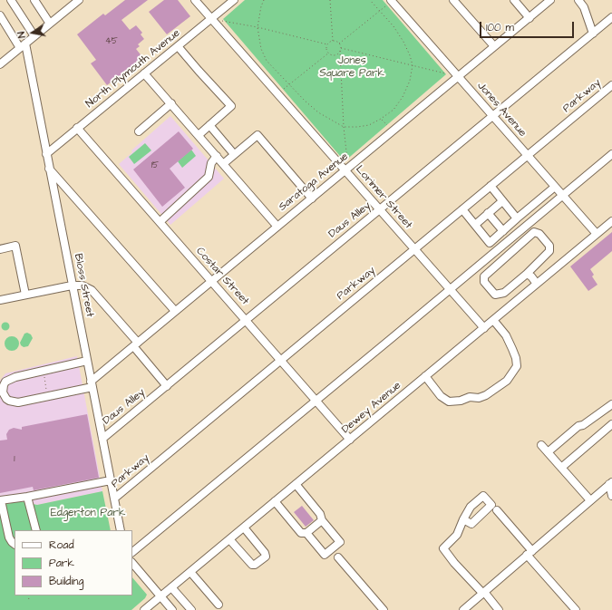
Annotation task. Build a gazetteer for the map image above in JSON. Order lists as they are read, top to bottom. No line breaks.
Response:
{"streets":{"street":["North Plymouth Avenue","Parkway","Jones Avenue","Saratoga Avenue","Lorimer Street","Daus Alley","Costar Street","Bloss Street","Dewey Avenue"]},"crossings":[["North Plymouth Avenue","Lorimer Street"],["North Plymouth Avenue","Costar Street"],["North Plymouth Avenue","Bloss Street"],["Parkway","Jones Avenue"],["Parkway","Lorimer Street"],["Parkway","Costar Street"],["Parkway","Bloss Street"],["Jones Avenue","Saratoga Avenue"],["Jones Avenue","Daus Alley"],["Jones Avenue","Dewey Avenue"],["Saratoga Avenue","Lorimer Street"],["Saratoga Avenue","Costar Street"],["Saratoga Avenue","Bloss Street"],["Lorimer Street","Daus Alley"],["Lorimer Street","Dewey Avenue"],["Daus Alley","Costar Street"],["Daus Alley","Bloss Street"],["Costar Street","Dewey Avenue"]],"parks":["Jones Square Park","Edgerton Park"],"house_numbers":["45","15","1"],"legend":["Road","Park","Building"],"scale_bar":"100 m","north":"left"}
